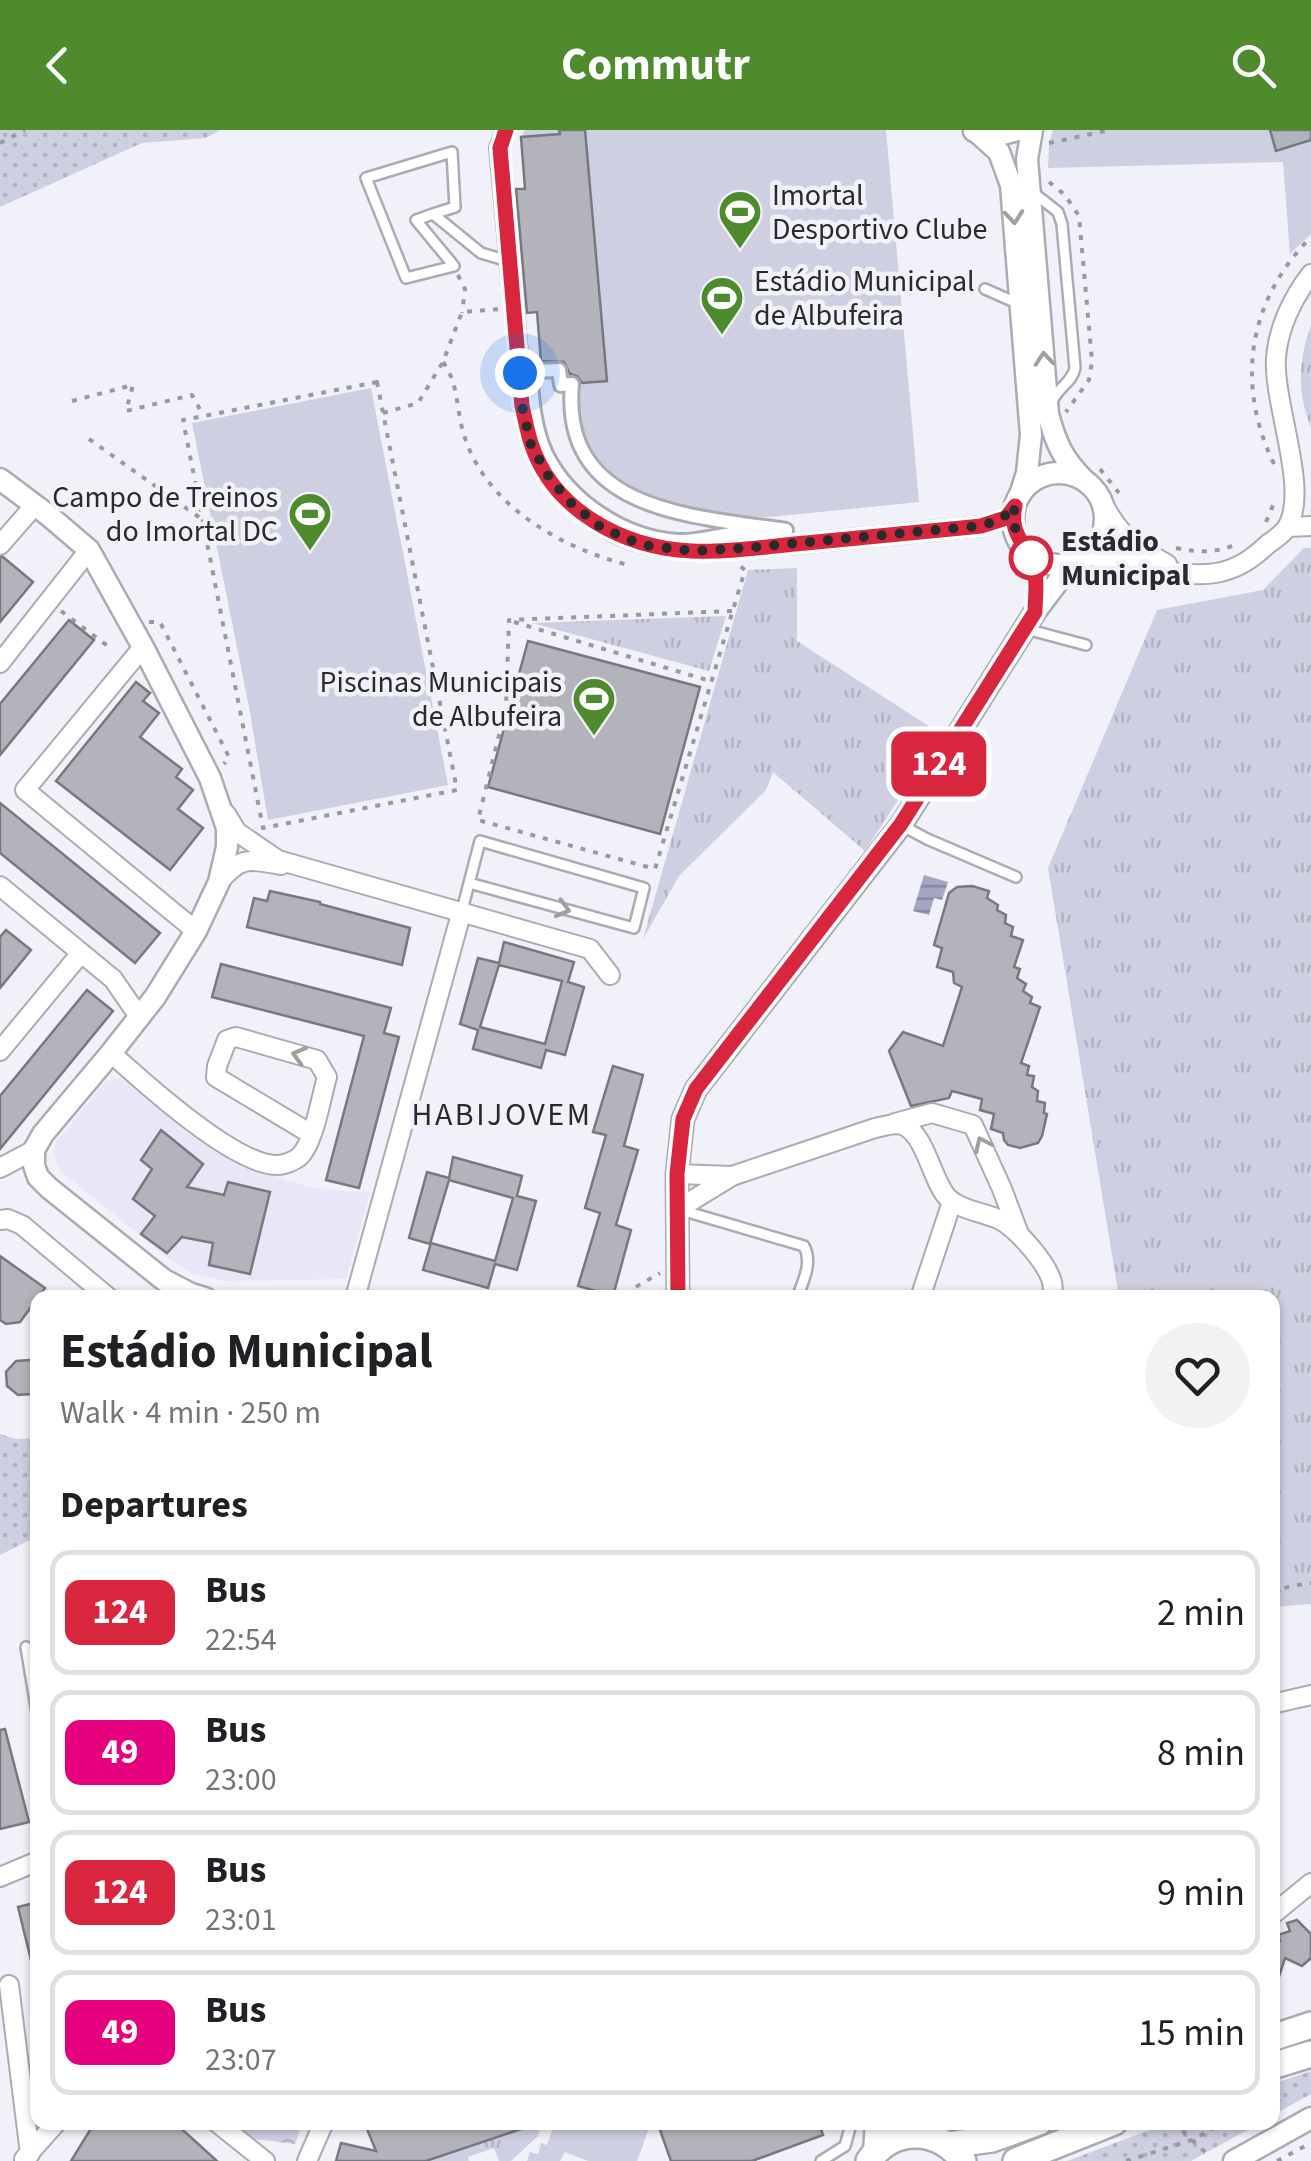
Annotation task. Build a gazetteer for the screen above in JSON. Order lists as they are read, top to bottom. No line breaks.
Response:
{"districts":["HABIJOVEM"],"places":{"sports":["Imortal Desportivo Clube","Estádio Municipal de Albufeira","Campo de Treinos do Imortal DC","Piscinas Municipais de Albufeira"],"other":["Estádio Municipal"]},"lines":["bus line 124"],"page":{"header":"Commutr","on_map":"124","heading":[["Estádio Municipal","Walk · 4 min · 250 m"],"Departures"],"list":[{"mark":"124","name":"Bus","note":"22:54","value":"2 min"},{"mark":"49","name":"Bus","note":"23:00","value":"8 min"},{"mark":"124","name":"Bus","note":"23:01","value":"9 min"},{"mark":"49","name":"Bus","note":"23:07","value":"15 min"}]}}
